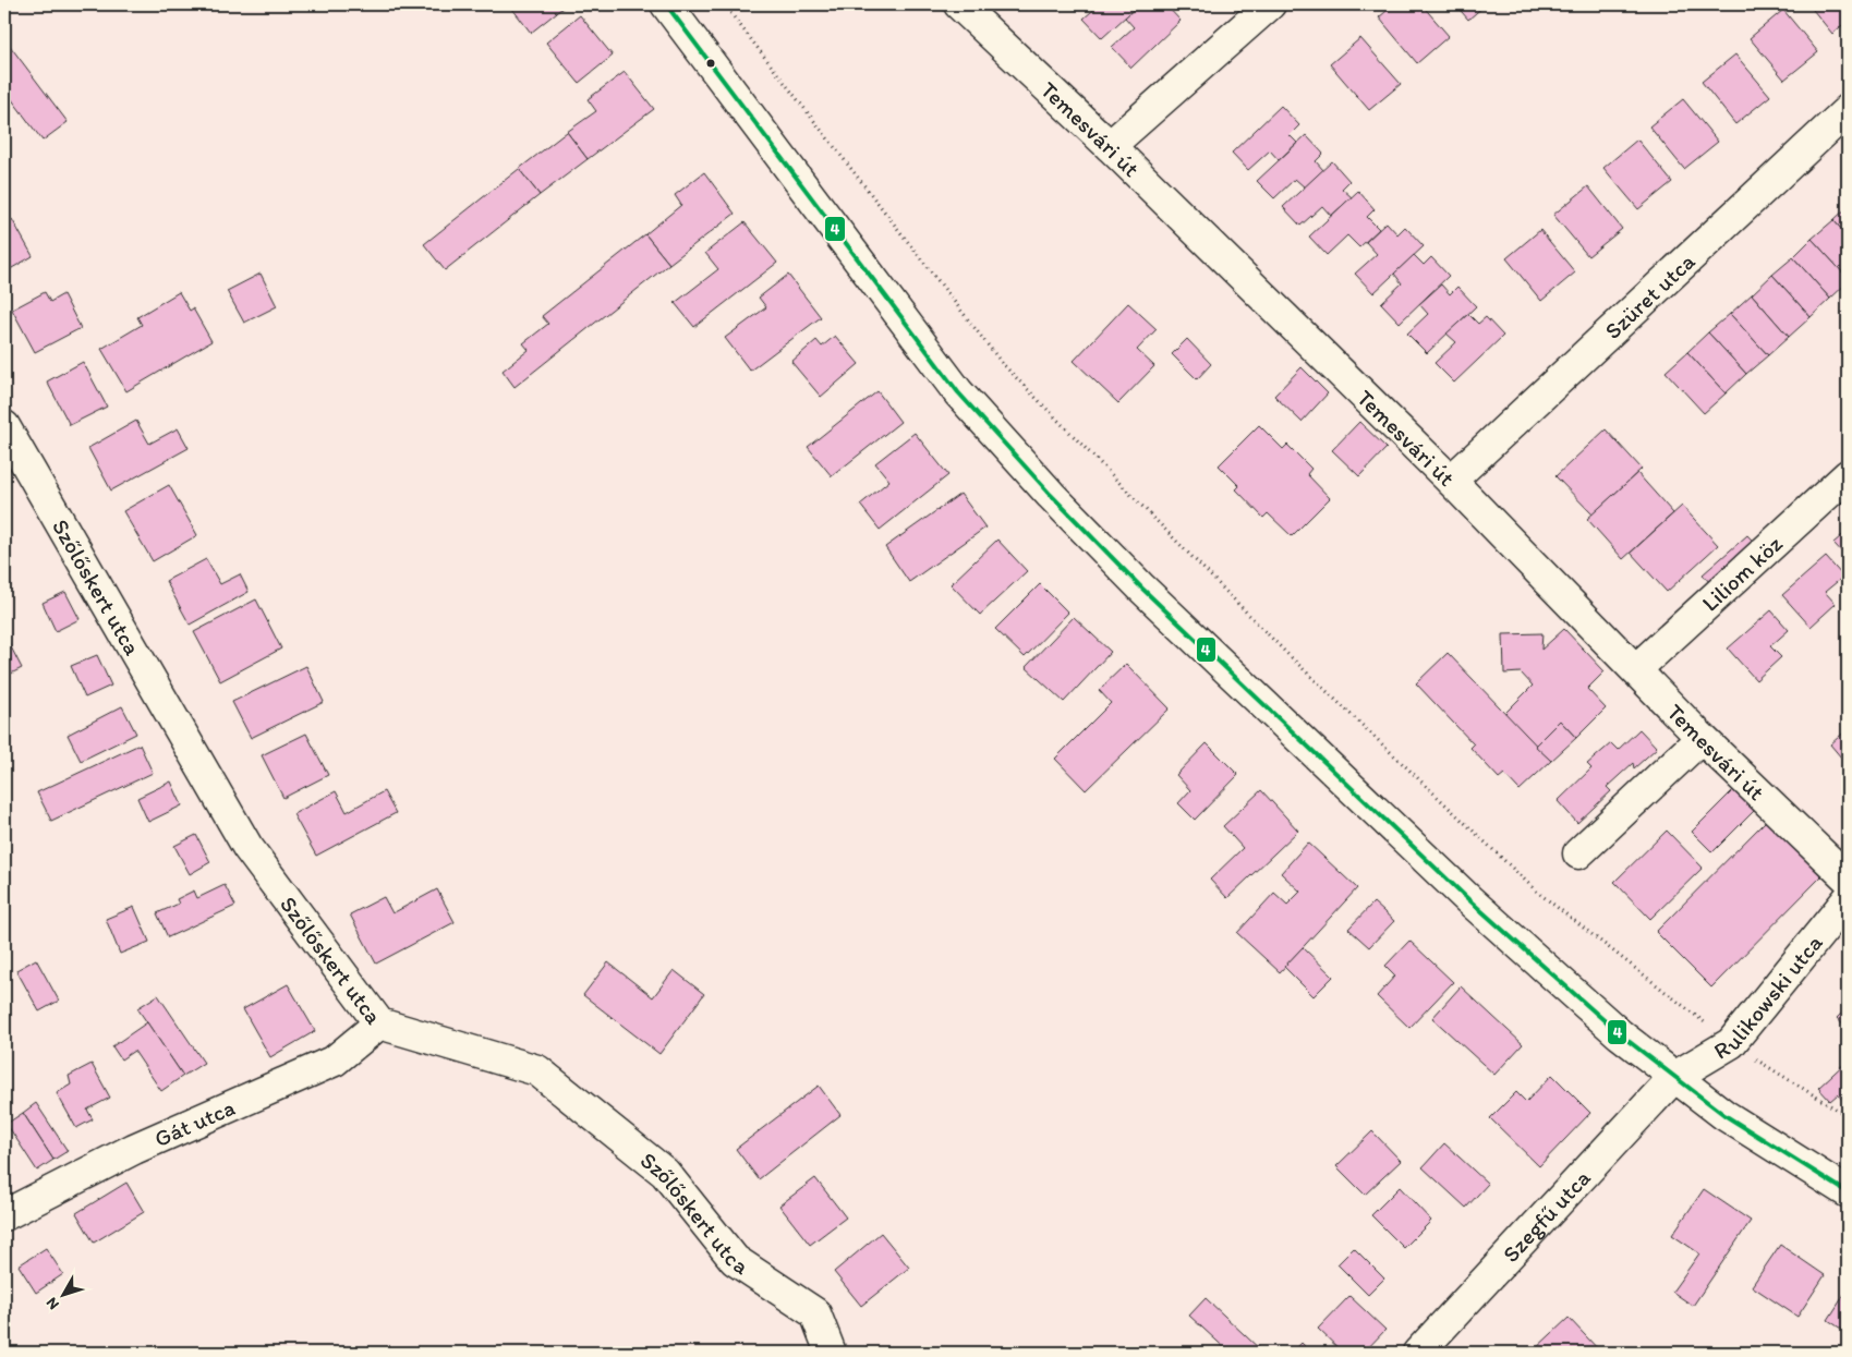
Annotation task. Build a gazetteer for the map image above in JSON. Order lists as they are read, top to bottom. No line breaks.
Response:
{"streets":{"street":["Temesvári út","Szüret utca","Liliom köz","Szőlőskert utca","Rulikowski utca","Gát utca","Szegfű utca"]},"crossings":[["Temesvári út","Szüret utca"],["Temesvári út","Liliom köz"],["Szőlőskert utca","Gát utca"],["Rulikowski utca","Szegfű utca"]],"lines":["transit line 4"],"north":"bottom left"}
